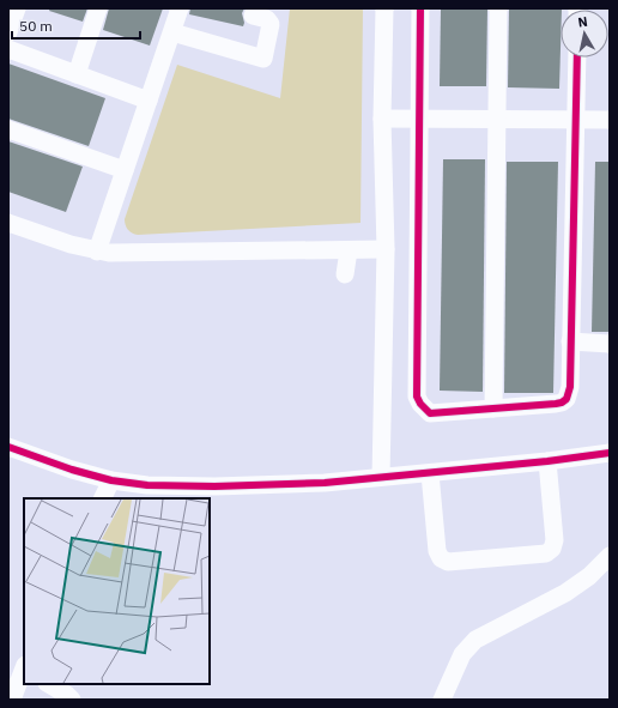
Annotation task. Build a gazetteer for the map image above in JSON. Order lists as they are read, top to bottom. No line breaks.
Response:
{"scale_bar":"50 m","north":"top"}
